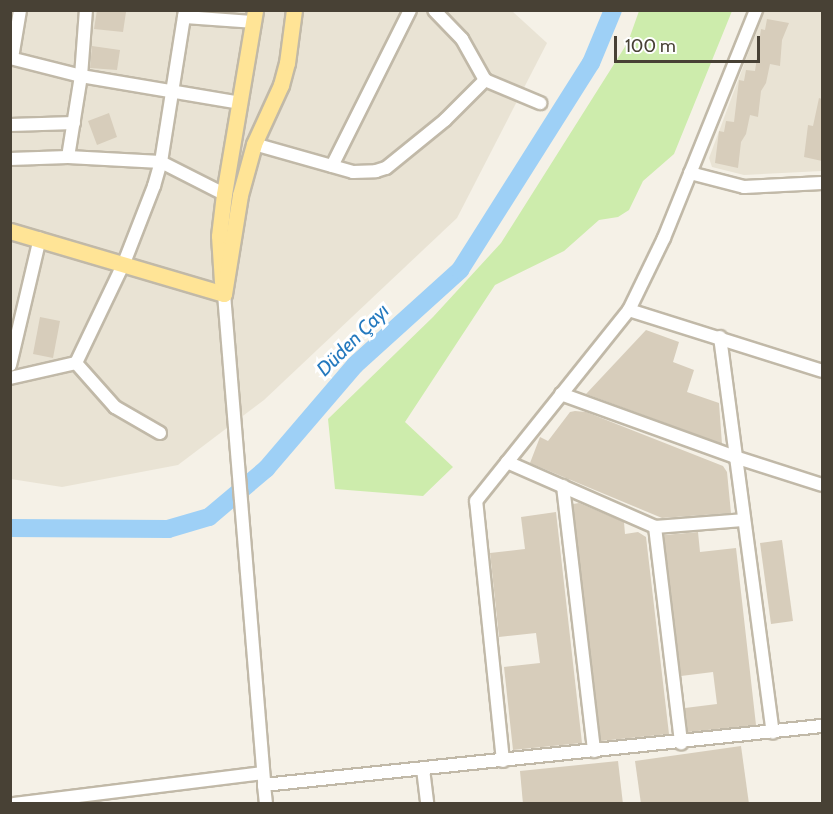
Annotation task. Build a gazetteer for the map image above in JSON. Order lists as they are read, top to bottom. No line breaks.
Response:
{"water":["Düden Çayı"],"scale_bar":"100 m"}
